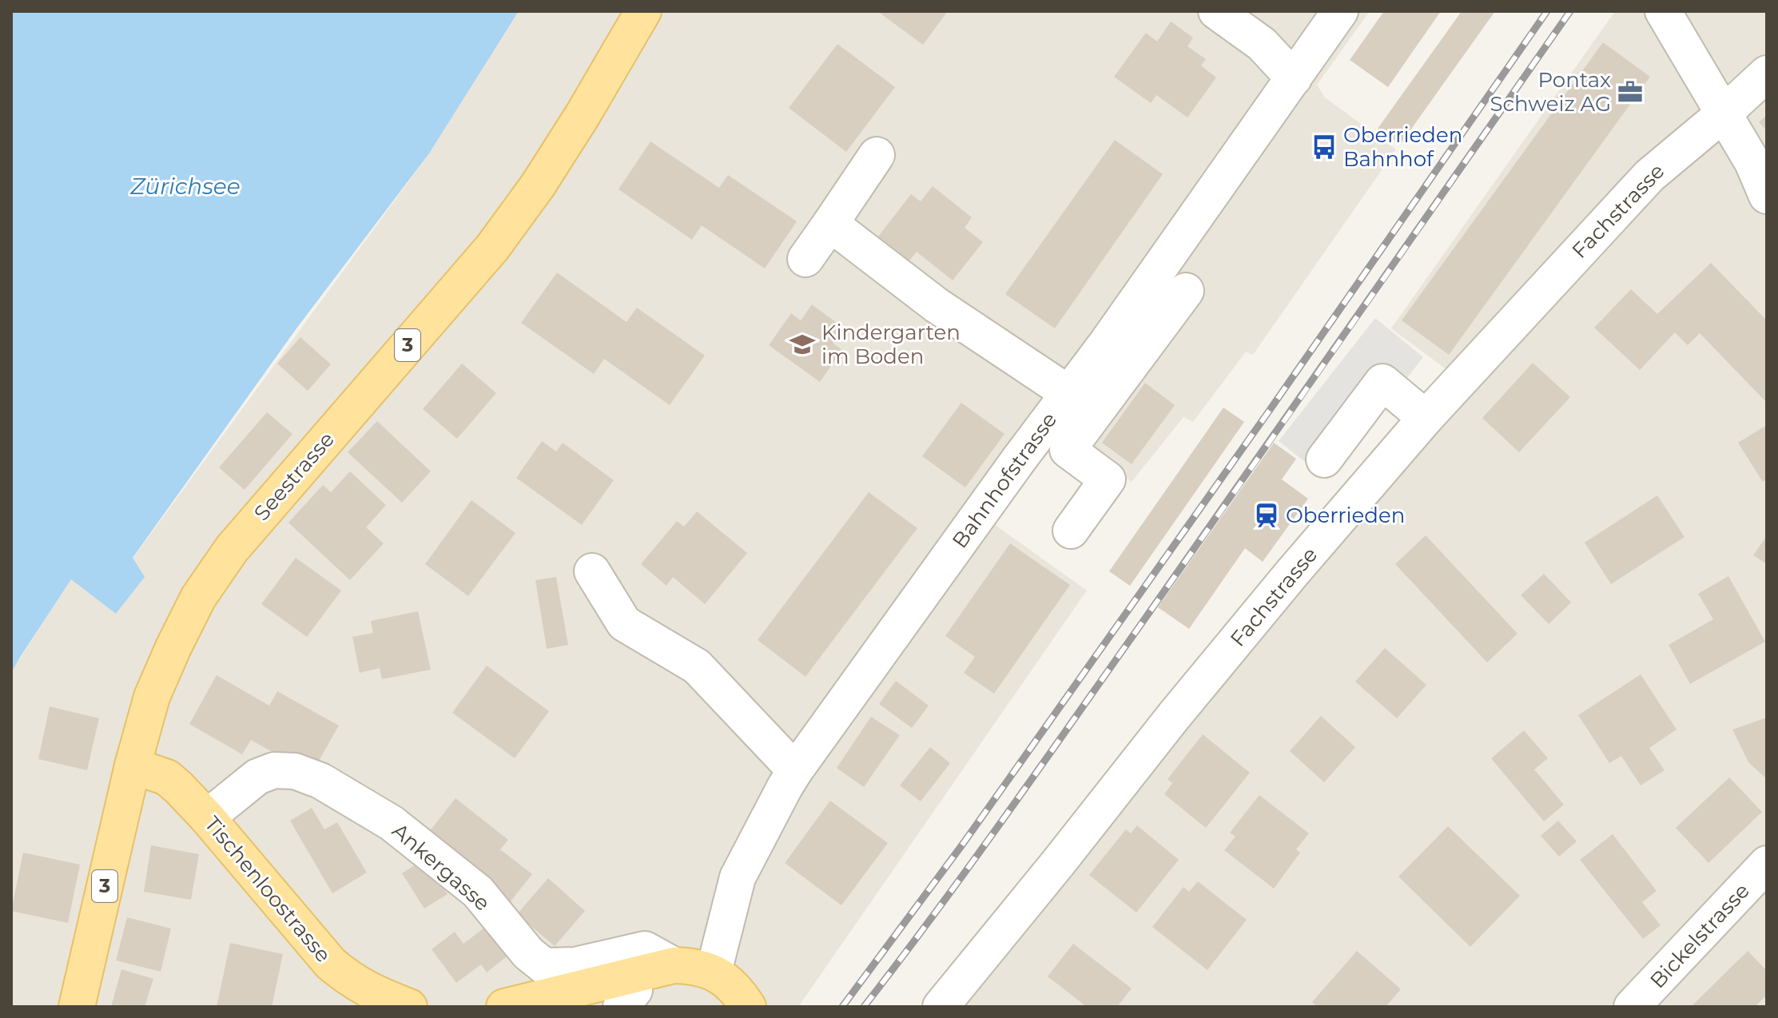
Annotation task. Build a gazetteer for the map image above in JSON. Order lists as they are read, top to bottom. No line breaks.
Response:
{"streets":{"main road":["3","Seestrasse","Tischenloostrasse"],"street":["Fachstrasse","Bahnhofstrasse","Ankergasse","Bickelstrasse"]},"crossings":[["Seestrasse","Tischenloostrasse"],["Ankergasse","Tischenloostrasse"]],"water":["Zürichsee"],"places":{"office":["Pontax Schweiz AG"],"bus stop":["Oberrieden Bahnhof"],"school or university":["Kindergarten im Boden"],"station":["Oberrieden"]}}
